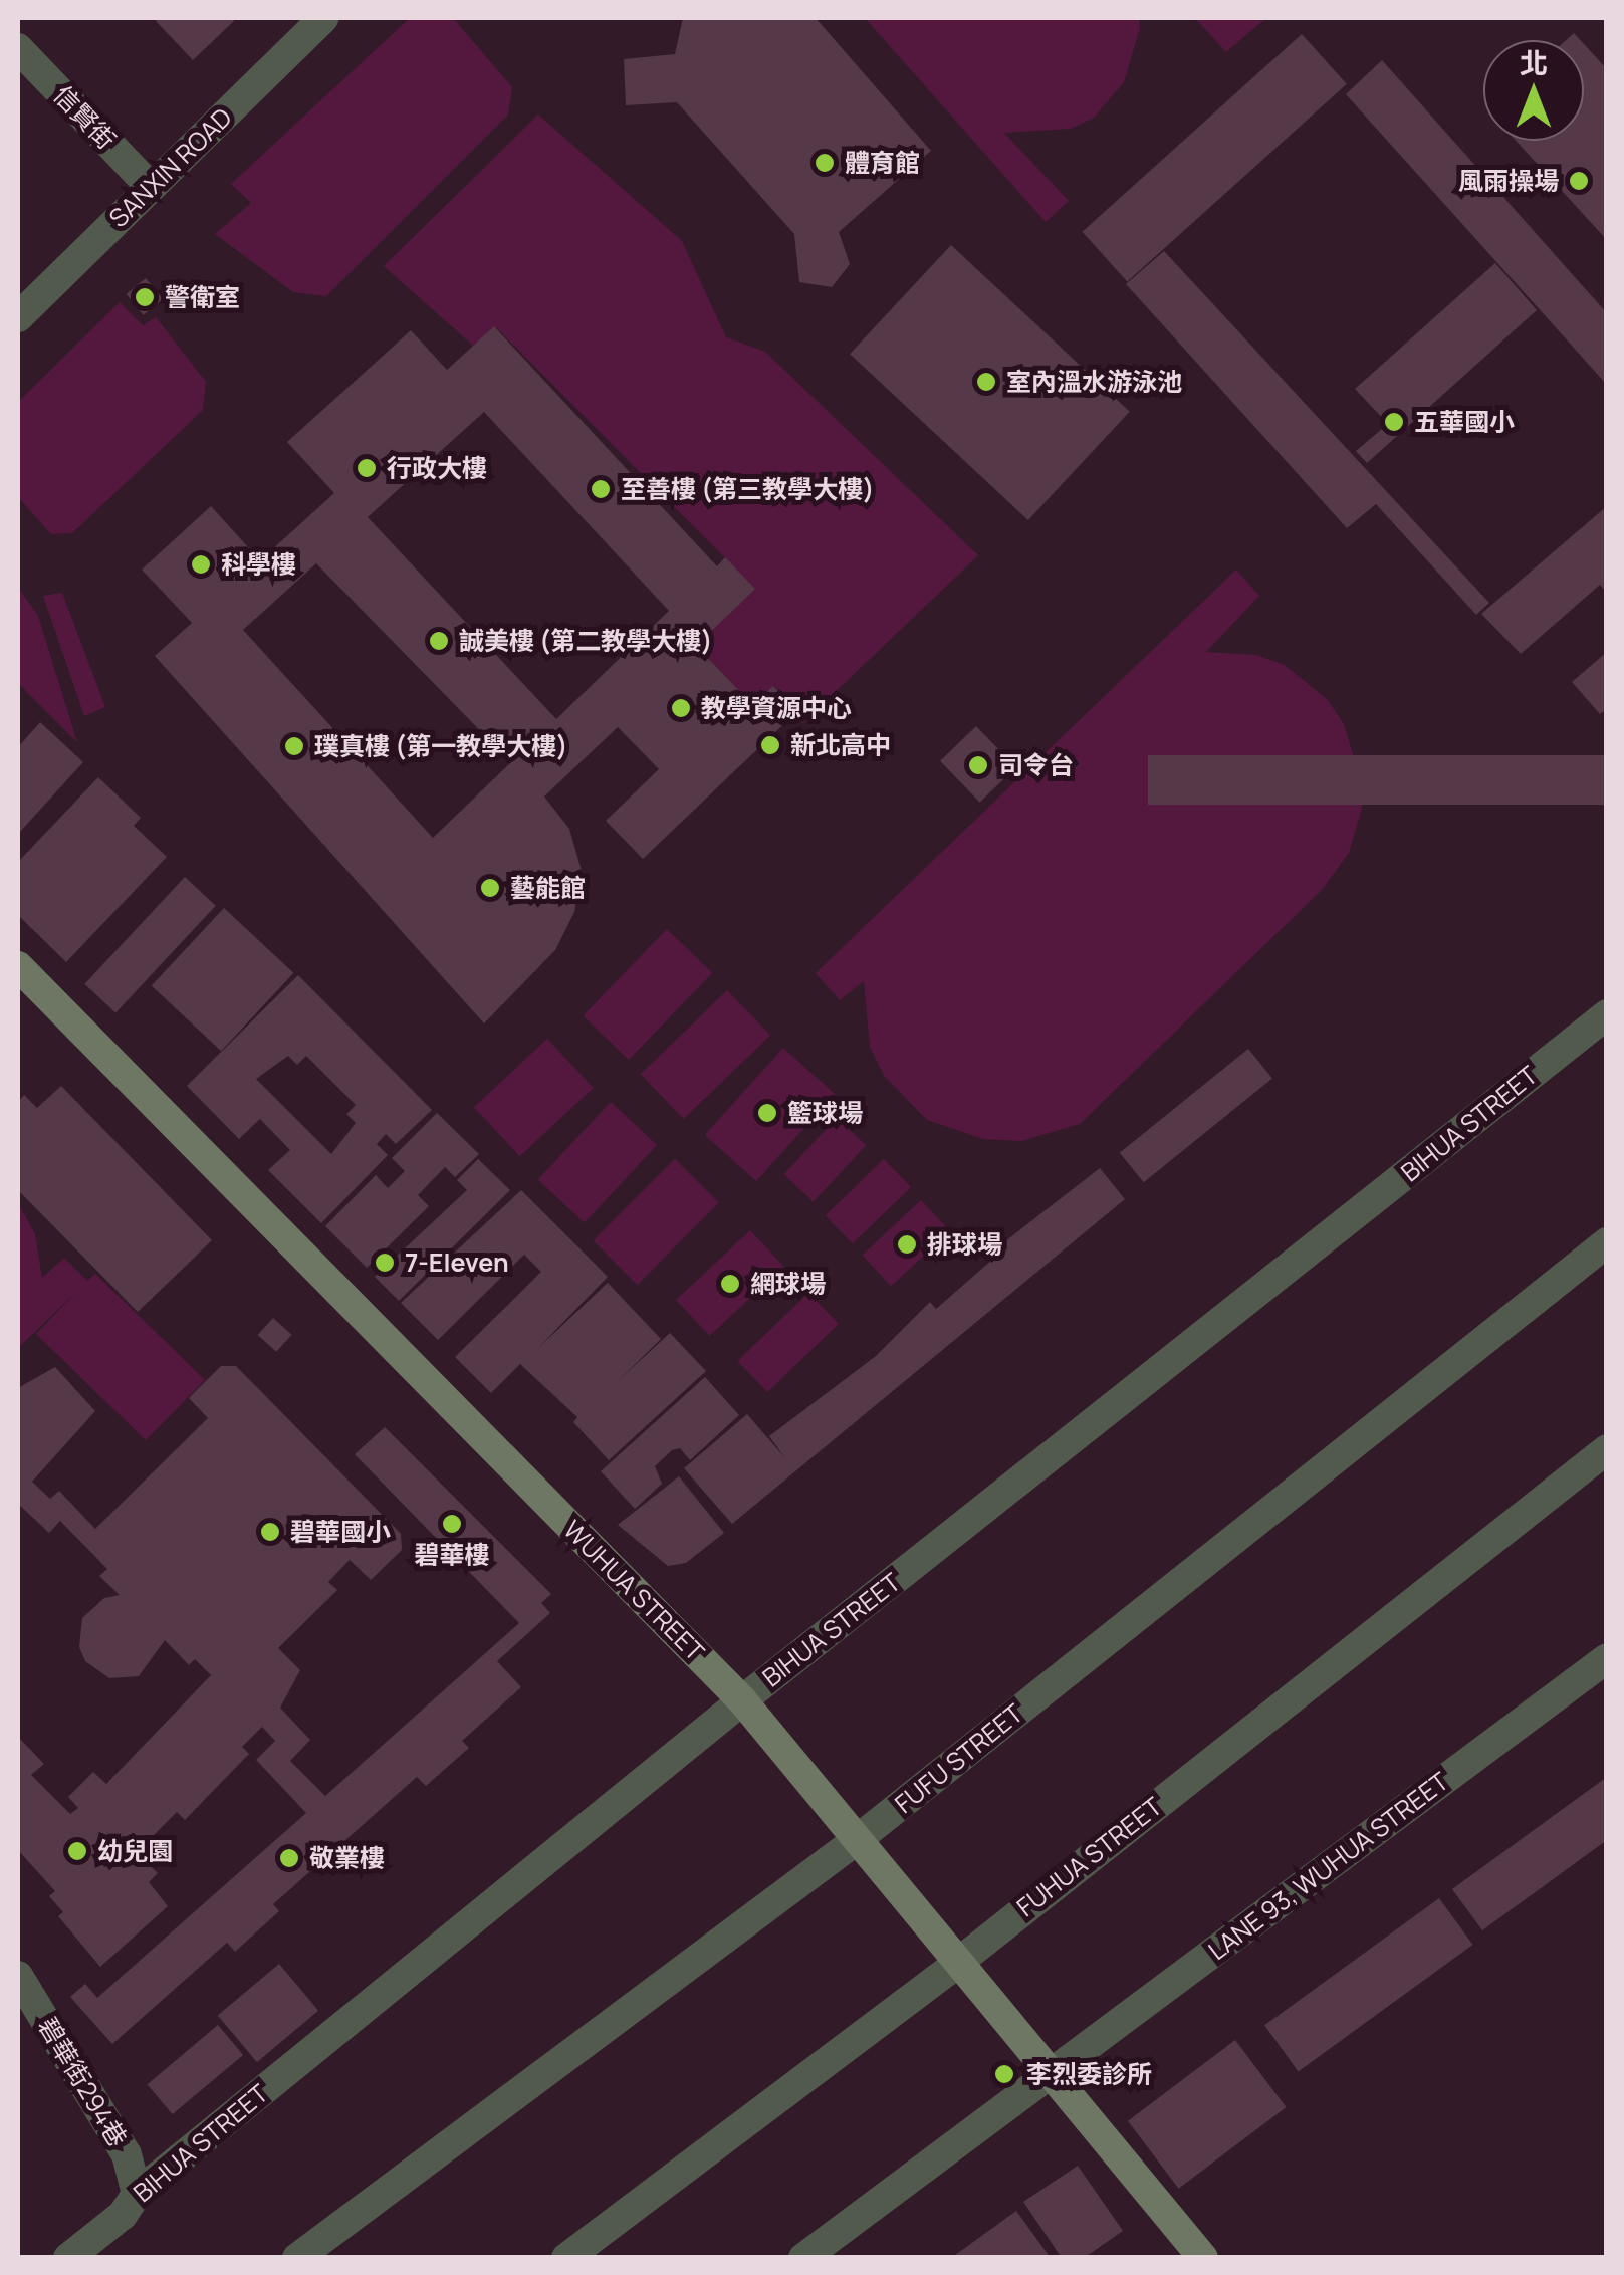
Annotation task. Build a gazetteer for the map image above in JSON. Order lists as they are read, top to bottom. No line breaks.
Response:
{"streets":{"street":["信賢街","SANXIN ROAD","BIHUA STREET","WUHUA STREET","FUFU STREET","FUHUA STREET","LANE 93, WUHUA STREET","碧華街294巷"]},"crossings":[["信賢街","SANXIN ROAD"],["BIHUA STREET","WUHUA STREET"],["BIHUA STREET","碧華街294巷"],["WUHUA STREET","FUFU STREET"],["WUHUA STREET","FUHUA STREET"],["WUHUA STREET","LANE 93, WUHUA STREET"]],"places":["體育館","風雨操場","警衛室","室內溫水游泳池","五華國小","行政大樓","至善樓 (第三教學大樓)","科學樓","誠美樓 (第二教學大樓)","教學資源中心","新北高中","璞真樓 (第一教學大樓)","司令台","藝能館","籃球場","排球場","7-Eleven","網球場","碧華樓","碧華國小","幼兒園","敬業樓","李烈委診所"],"north":"top"}
